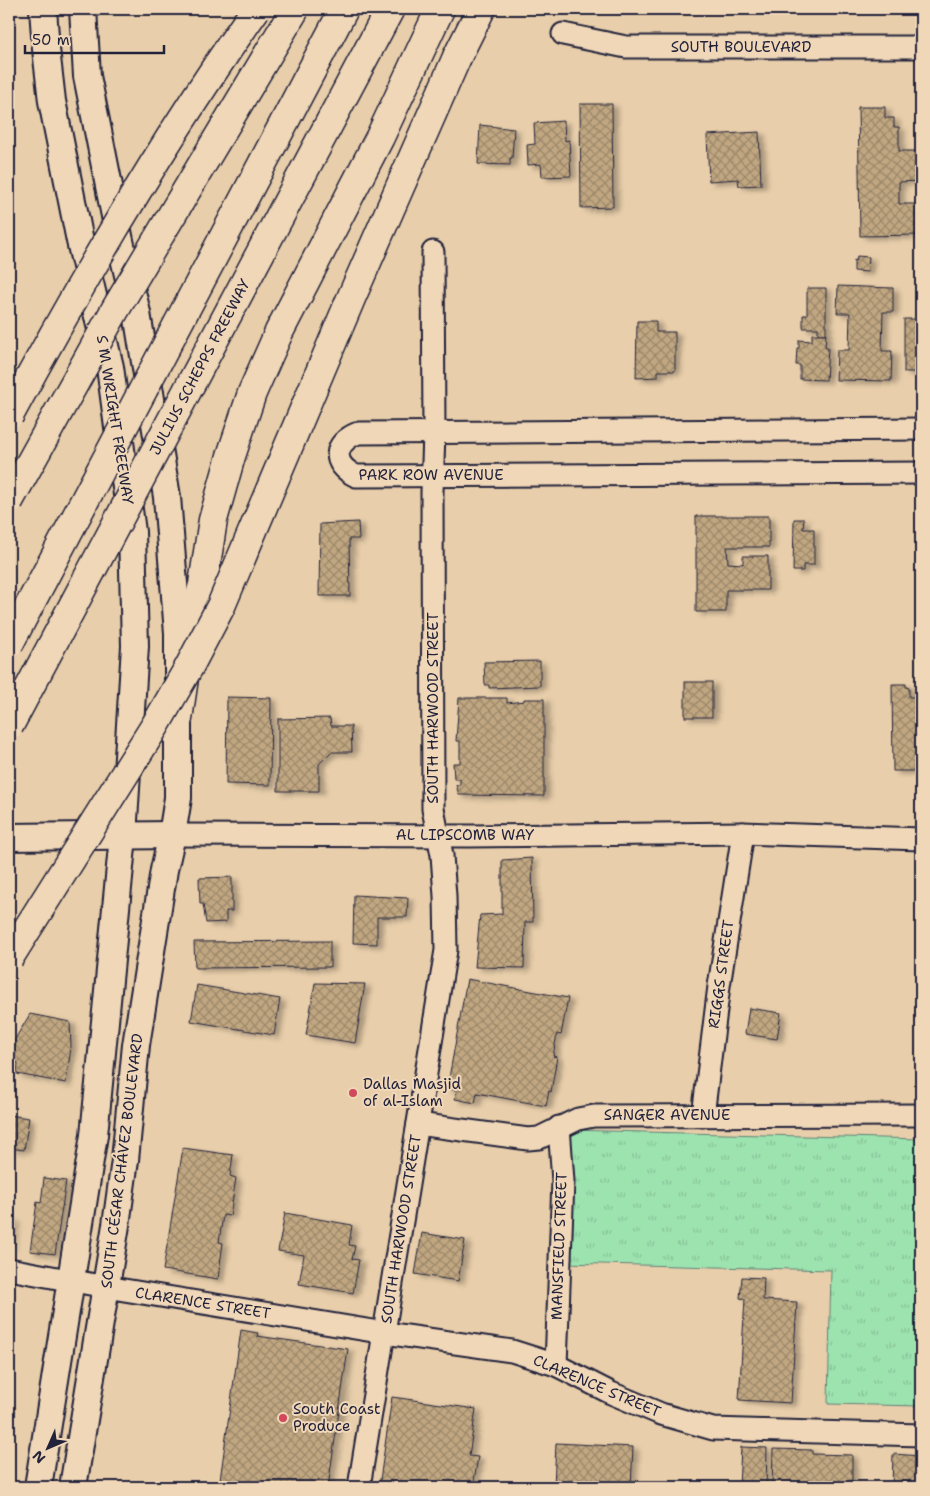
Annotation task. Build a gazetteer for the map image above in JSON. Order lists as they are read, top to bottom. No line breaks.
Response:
{"streets":{"highway":["JULIUS SCHEPPS FREEWAY"],"main road":["S M WRIGHT FREEWAY","AL LIPSCOMB WAY","SOUTH CÉSAR CHÁVEZ BOULEVARD"],"street":["SOUTH BOULEVARD","PARK ROW AVENUE","SOUTH HARWOOD STREET","RIGGS STREET","SANGER AVENUE","MANSFIELD STREET","CLARENCE STREET"]},"crossings":[["S M WRIGHT FREEWAY","AL LIPSCOMB WAY"],["S M WRIGHT FREEWAY","SOUTH CÉSAR CHÁVEZ BOULEVARD"],["PARK ROW AVENUE","SOUTH HARWOOD STREET"],["SOUTH HARWOOD STREET","AL LIPSCOMB WAY"],["SOUTH HARWOOD STREET","SANGER AVENUE"],["SOUTH HARWOOD STREET","CLARENCE STREET"],["AL LIPSCOMB WAY","RIGGS STREET"],["AL LIPSCOMB WAY","SOUTH CÉSAR CHÁVEZ BOULEVARD"],["RIGGS STREET","SANGER AVENUE"],["SANGER AVENUE","MANSFIELD STREET"],["SOUTH CÉSAR CHÁVEZ BOULEVARD","CLARENCE STREET"],["MANSFIELD STREET","CLARENCE STREET"]],"places":["Dallas Masjid of al-Islam","South Coast Produce"],"scale_bar":"50 m","north":"bottom left"}
